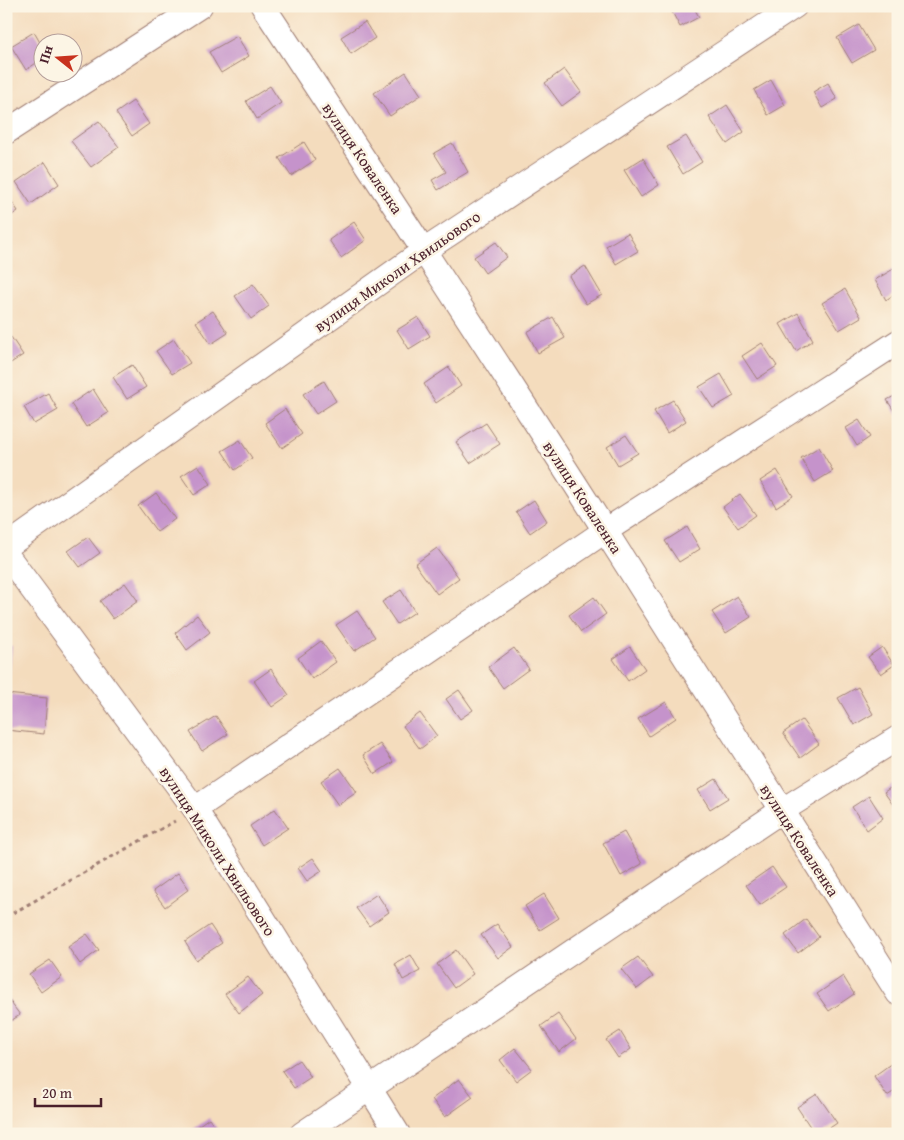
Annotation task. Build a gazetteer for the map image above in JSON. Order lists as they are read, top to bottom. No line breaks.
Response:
{"streets":{"street":["вулиця Коваленка","вулиця Миколи Хвильового"]},"crossings":[["вулиця Коваленка","вулиця Миколи Хвильового"]],"scale_bar":"20 m","north":"left"}
